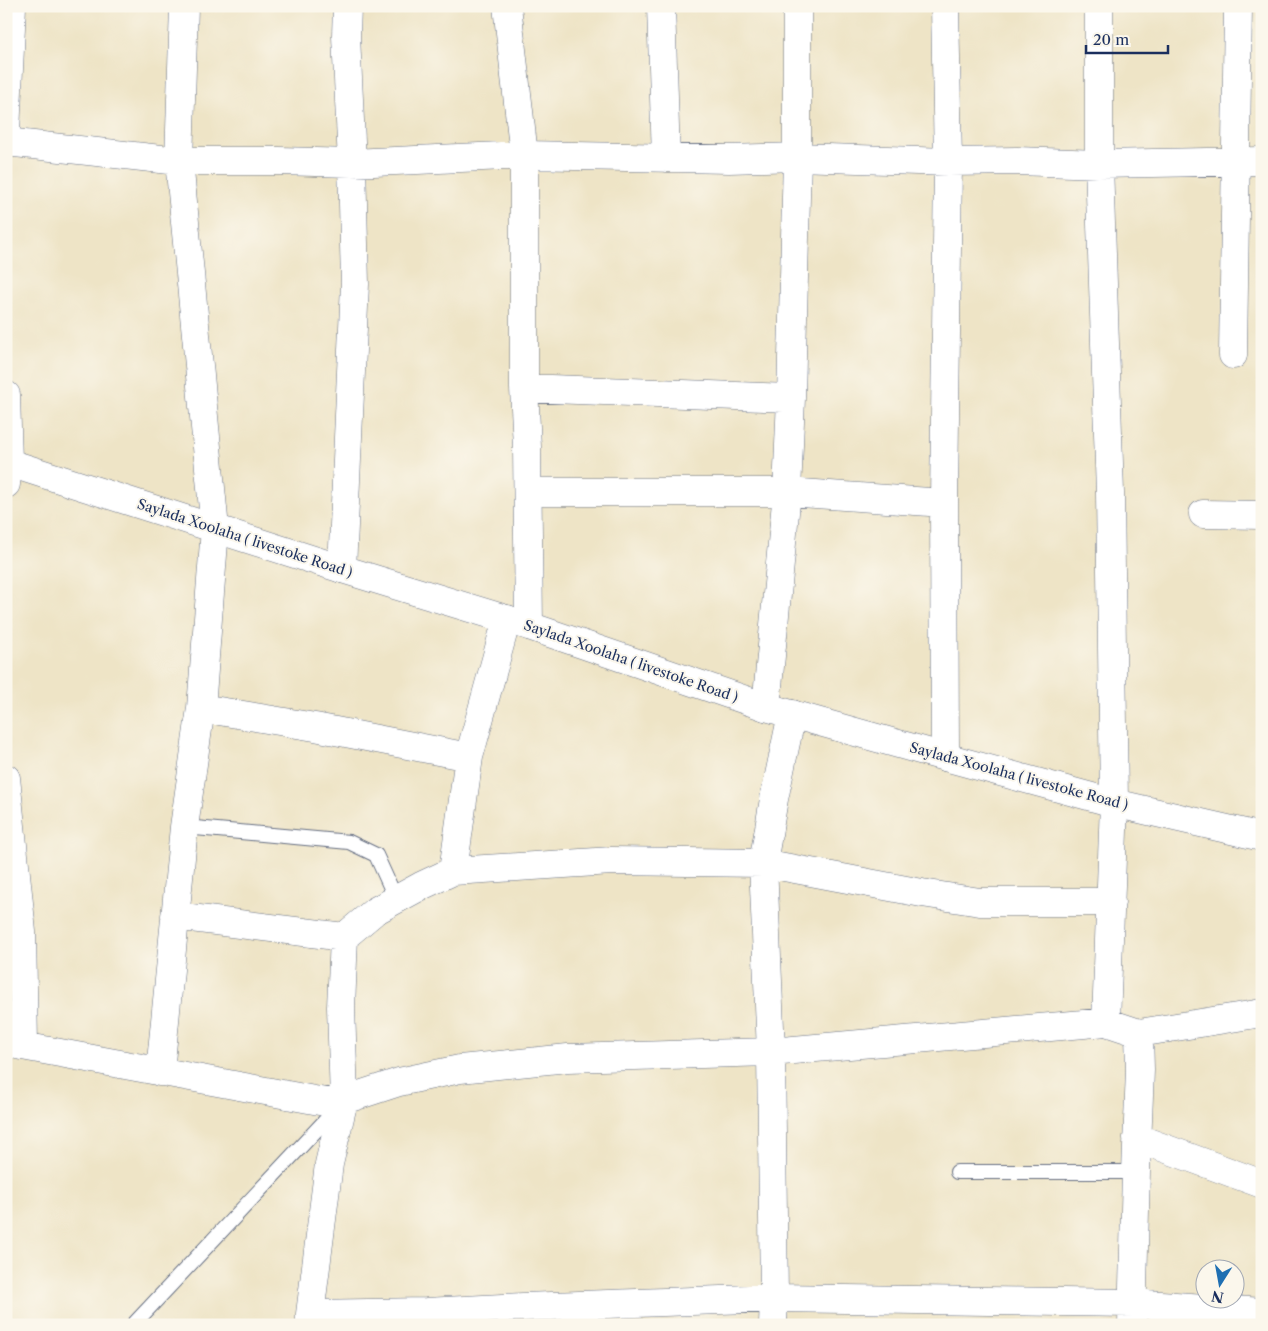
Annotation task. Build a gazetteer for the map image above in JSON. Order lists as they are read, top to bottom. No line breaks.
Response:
{"streets":{"street":["Saylada Xoolaha ( livestoke Road )"]},"scale_bar":"20 m","north":"bottom"}
